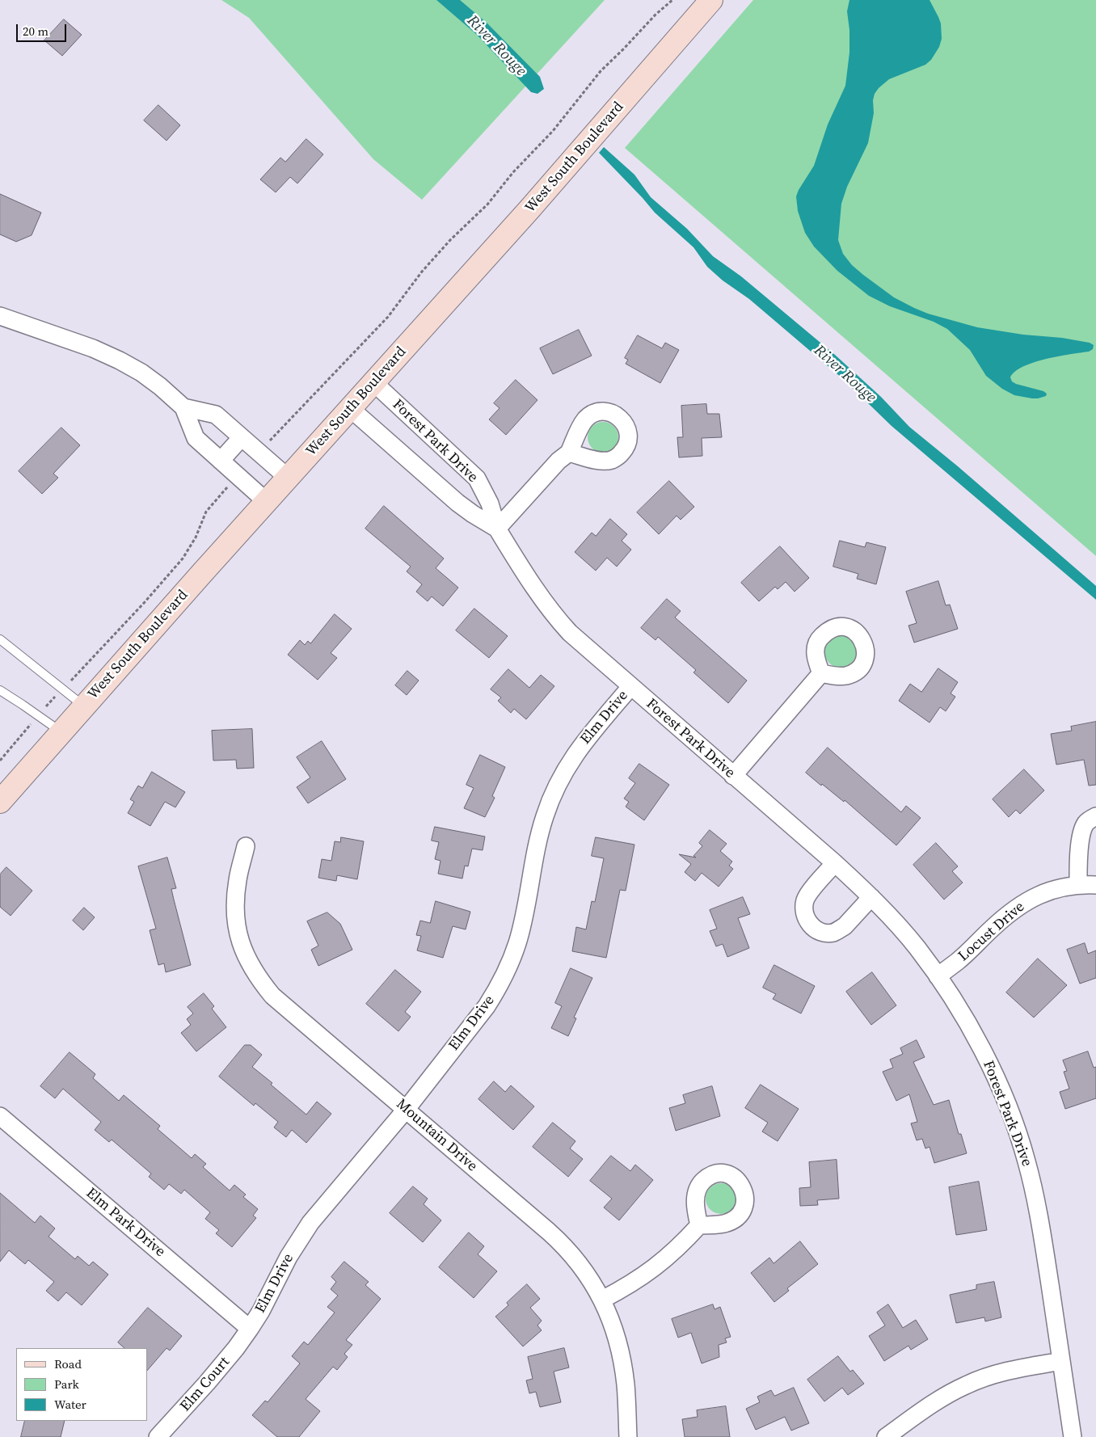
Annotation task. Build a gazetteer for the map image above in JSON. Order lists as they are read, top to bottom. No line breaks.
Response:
{"streets":{"main road":["West South Boulevard"],"street":["Forest Park Drive","Elm Drive","Locust Drive","Mountain Drive","Elm Park Drive","Elm Court"]},"crossings":[["West South Boulevard","Forest Park Drive"],["Forest Park Drive","Elm Drive"],["Forest Park Drive","Locust Drive"],["Elm Drive","Mountain Drive"],["Elm Drive","Elm Park Drive"],["Elm Drive","Elm Court"],["Elm Park Drive","Elm Court"]],"water":["River Rouge"],"legend":["Road","Park","Water"],"scale_bar":"20 m"}
